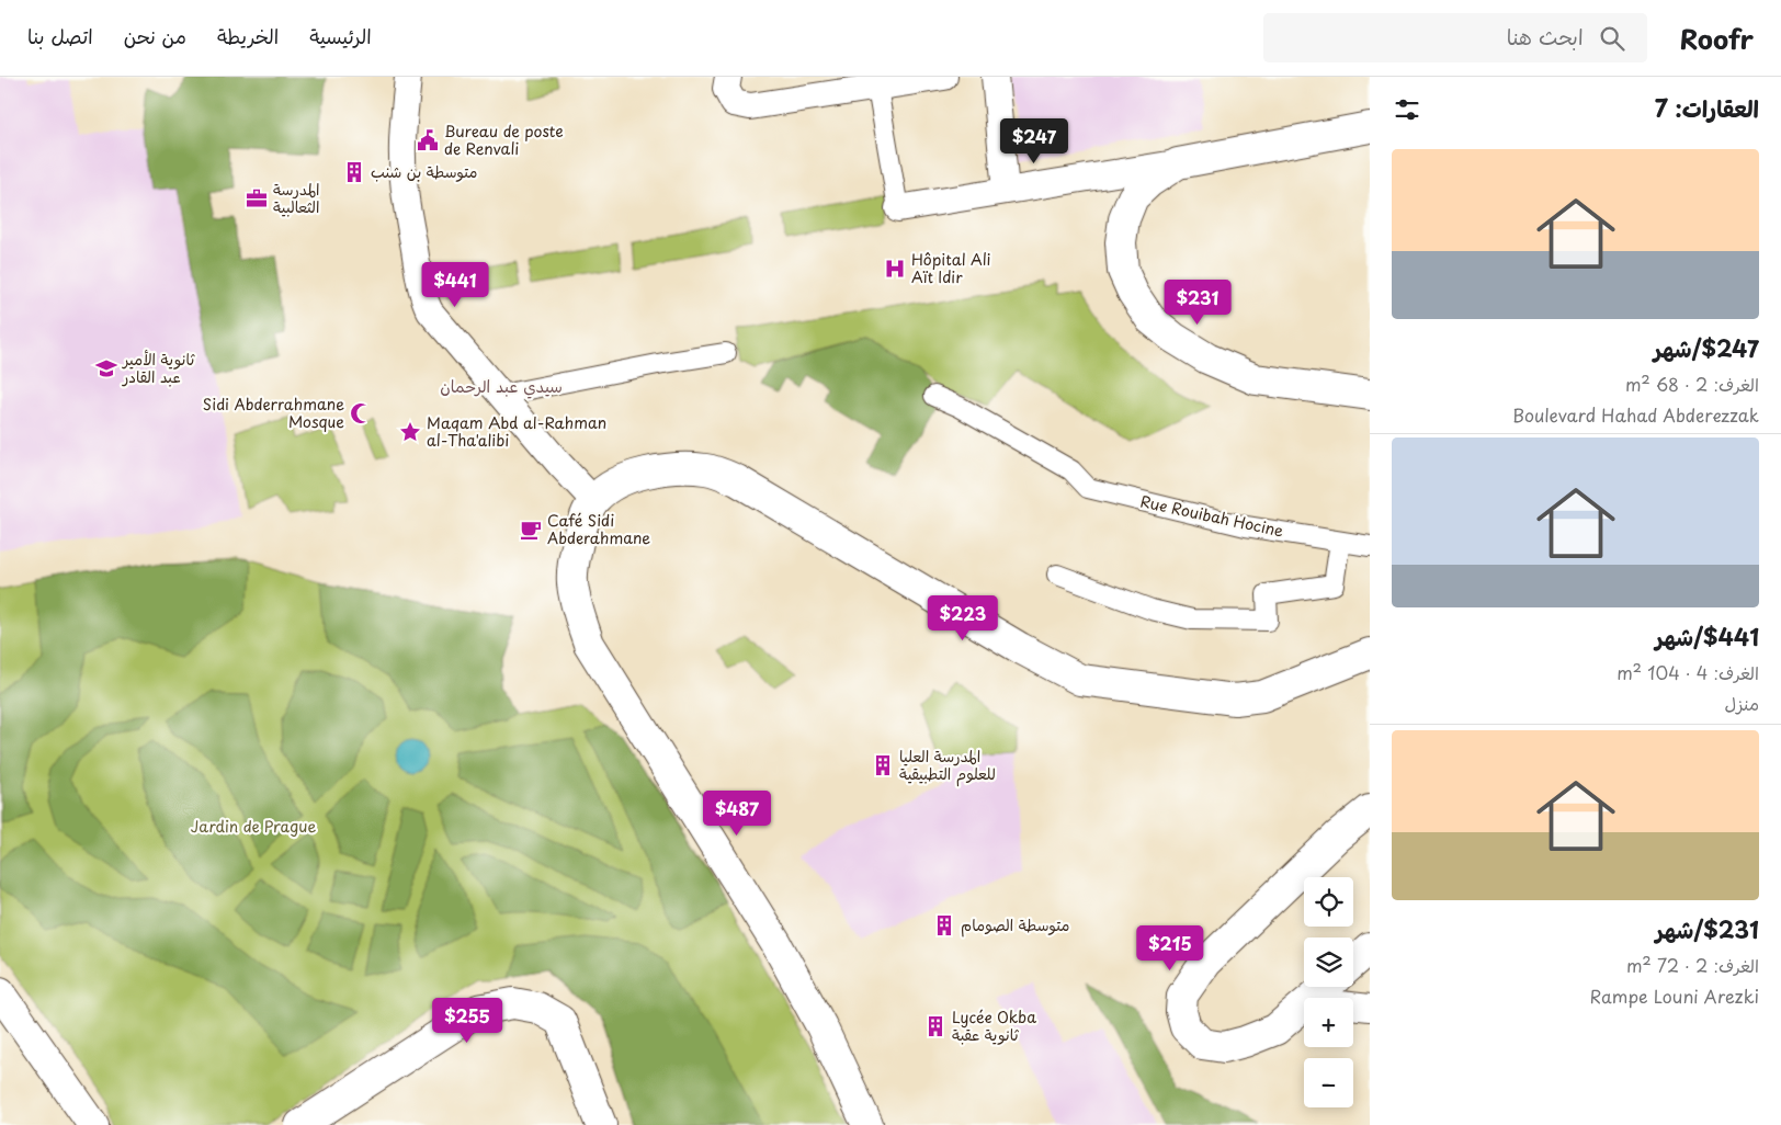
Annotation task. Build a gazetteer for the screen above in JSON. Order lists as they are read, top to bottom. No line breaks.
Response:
{"streets":{"street":["Rue Rouibah Hocine"]},"districts":["سيدي عبد الرحمان"],"parks":["Jardin de Prague"],"places":{"public building":["Bureau de poste de Renvali"],"building":["متوسطة بن شنب","المدرسة العليا للعلوم التطبيقية","متوسطة الصومام","Lycée Okba ثانوية عقبة"],"office":["المدرسة الثعالبية"],"hospital":["Hôpital Ali Aït Idir"],"school or university":["ثانوية الأمير عبد القادر"],"mosque":["Sidi Abderrahmane Mosque"],"place":["Maqam Abd al-Rahman al-Tha'alibi"],"cafe":["Café Sidi Abderahmane"]},"page":{"header":"Roofr","search":"ابحث هنا","nav":["الرئيسية","الخريطة","من نحن","اتصل بنا"],"heading":"العقارات: 7","price":["$247","$441","$231","$223","$487","$215","$255"],"list":[{"name":"$247/شهر","note":"الغرف: 2 · 68 m² · Boulevard Hahad Abderezzak"},{"name":"$441/شهر","note":"الغرف: 4 · 104 m² · منزل"},{"name":"$231/شهر","note":"الغرف: 2 · 72 m² · Rampe Louni Arezki"}],"map_buttons":["+","−"]}}
